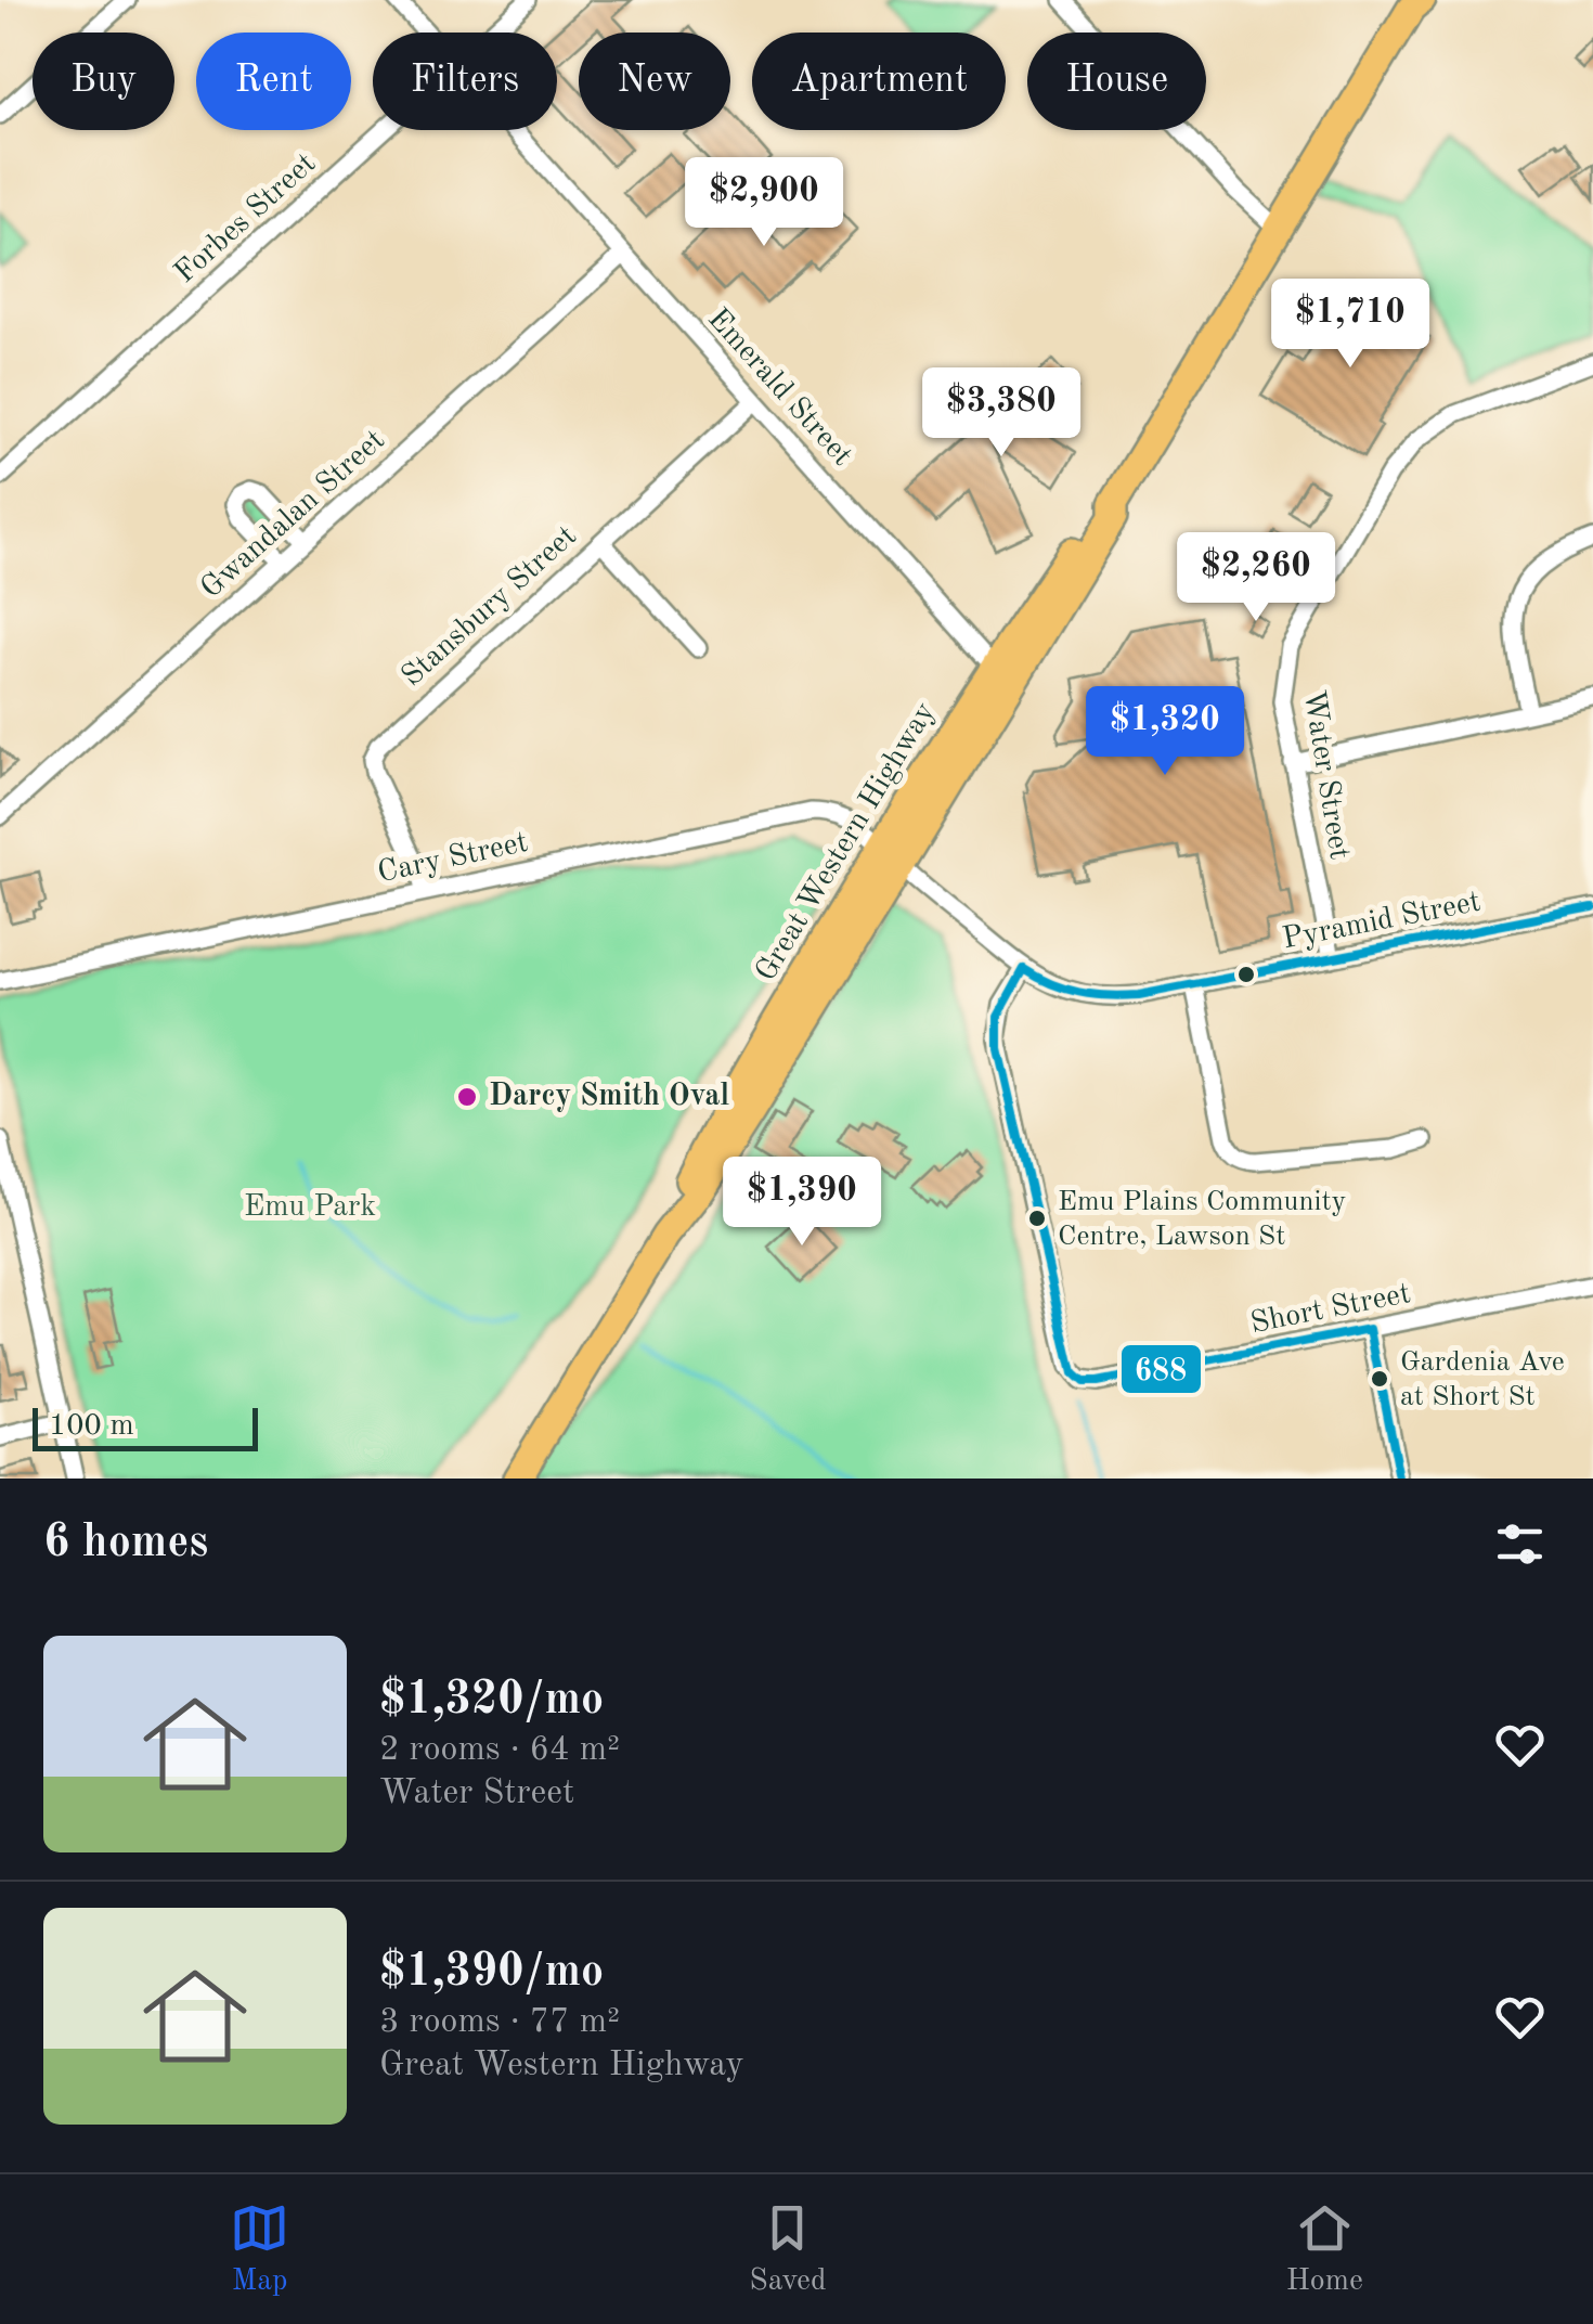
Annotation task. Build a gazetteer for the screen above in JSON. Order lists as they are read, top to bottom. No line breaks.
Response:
{"streets":{"highway":["Great Western Highway"],"street":["Forbes Street","Emerald Street","Gwandalan Street","Stansbury Street","Water Street","Cary Street","Pyramid Street","Short Street"]},"crossings":[["Emerald Street","Gwandalan Street"],["Emerald Street","Stansbury Street"],["Emerald Street","Great Western Highway"],["Stansbury Street","Cary Street"],["Water Street","Pyramid Street"],["Great Western Highway","Cary Street"],["Great Western Highway","Pyramid Street"],["Cary Street","Pyramid Street"],["Pyramid Street","Short Street"]],"parks":["Emu Park"],"places":["Darcy Smith Oval","Emu Plains Community Centre, Lawson St","Gardenia Ave at Short St"],"lines":["transit line 688"],"scale_bar":"100 m","page":{"chip":["Buy","Rent","Filters","New","Apartment","House"],"price":["$2,900","$1,710","$3,380","$2,260","$1,320","$1,390"],"scale":"100 m","heading":"6 homes","list":[{"name":"$1,320/mo","note":"2 rooms · 64 m² · Water Street"},{"name":"$1,390/mo","note":"3 rooms · 77 m² · Great Western Highway"}],"tabs":["Map","Saved","Home"]}}
